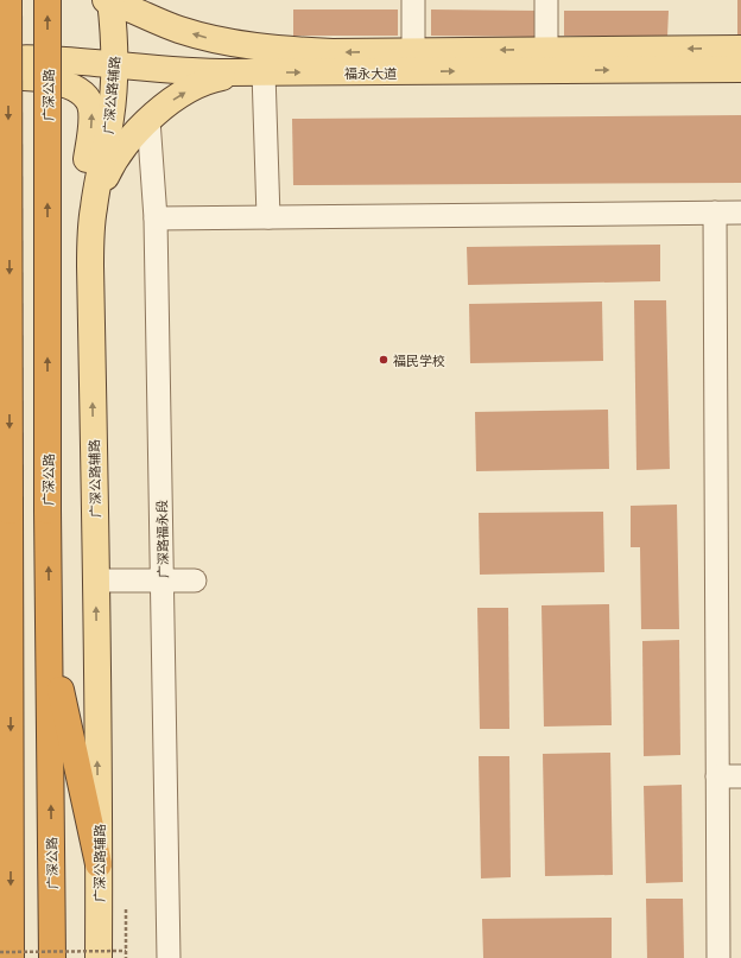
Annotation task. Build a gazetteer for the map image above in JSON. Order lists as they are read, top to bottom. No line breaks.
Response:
{"streets":{"highway":["广深公路"],"main road":["福永大道","广深公路辅路"],"street":["广深路福永段"]},"crossings":[["福永大道","广深公路辅路"]],"one_way":["广深公路辅路"],"places":["福民学校"]}
